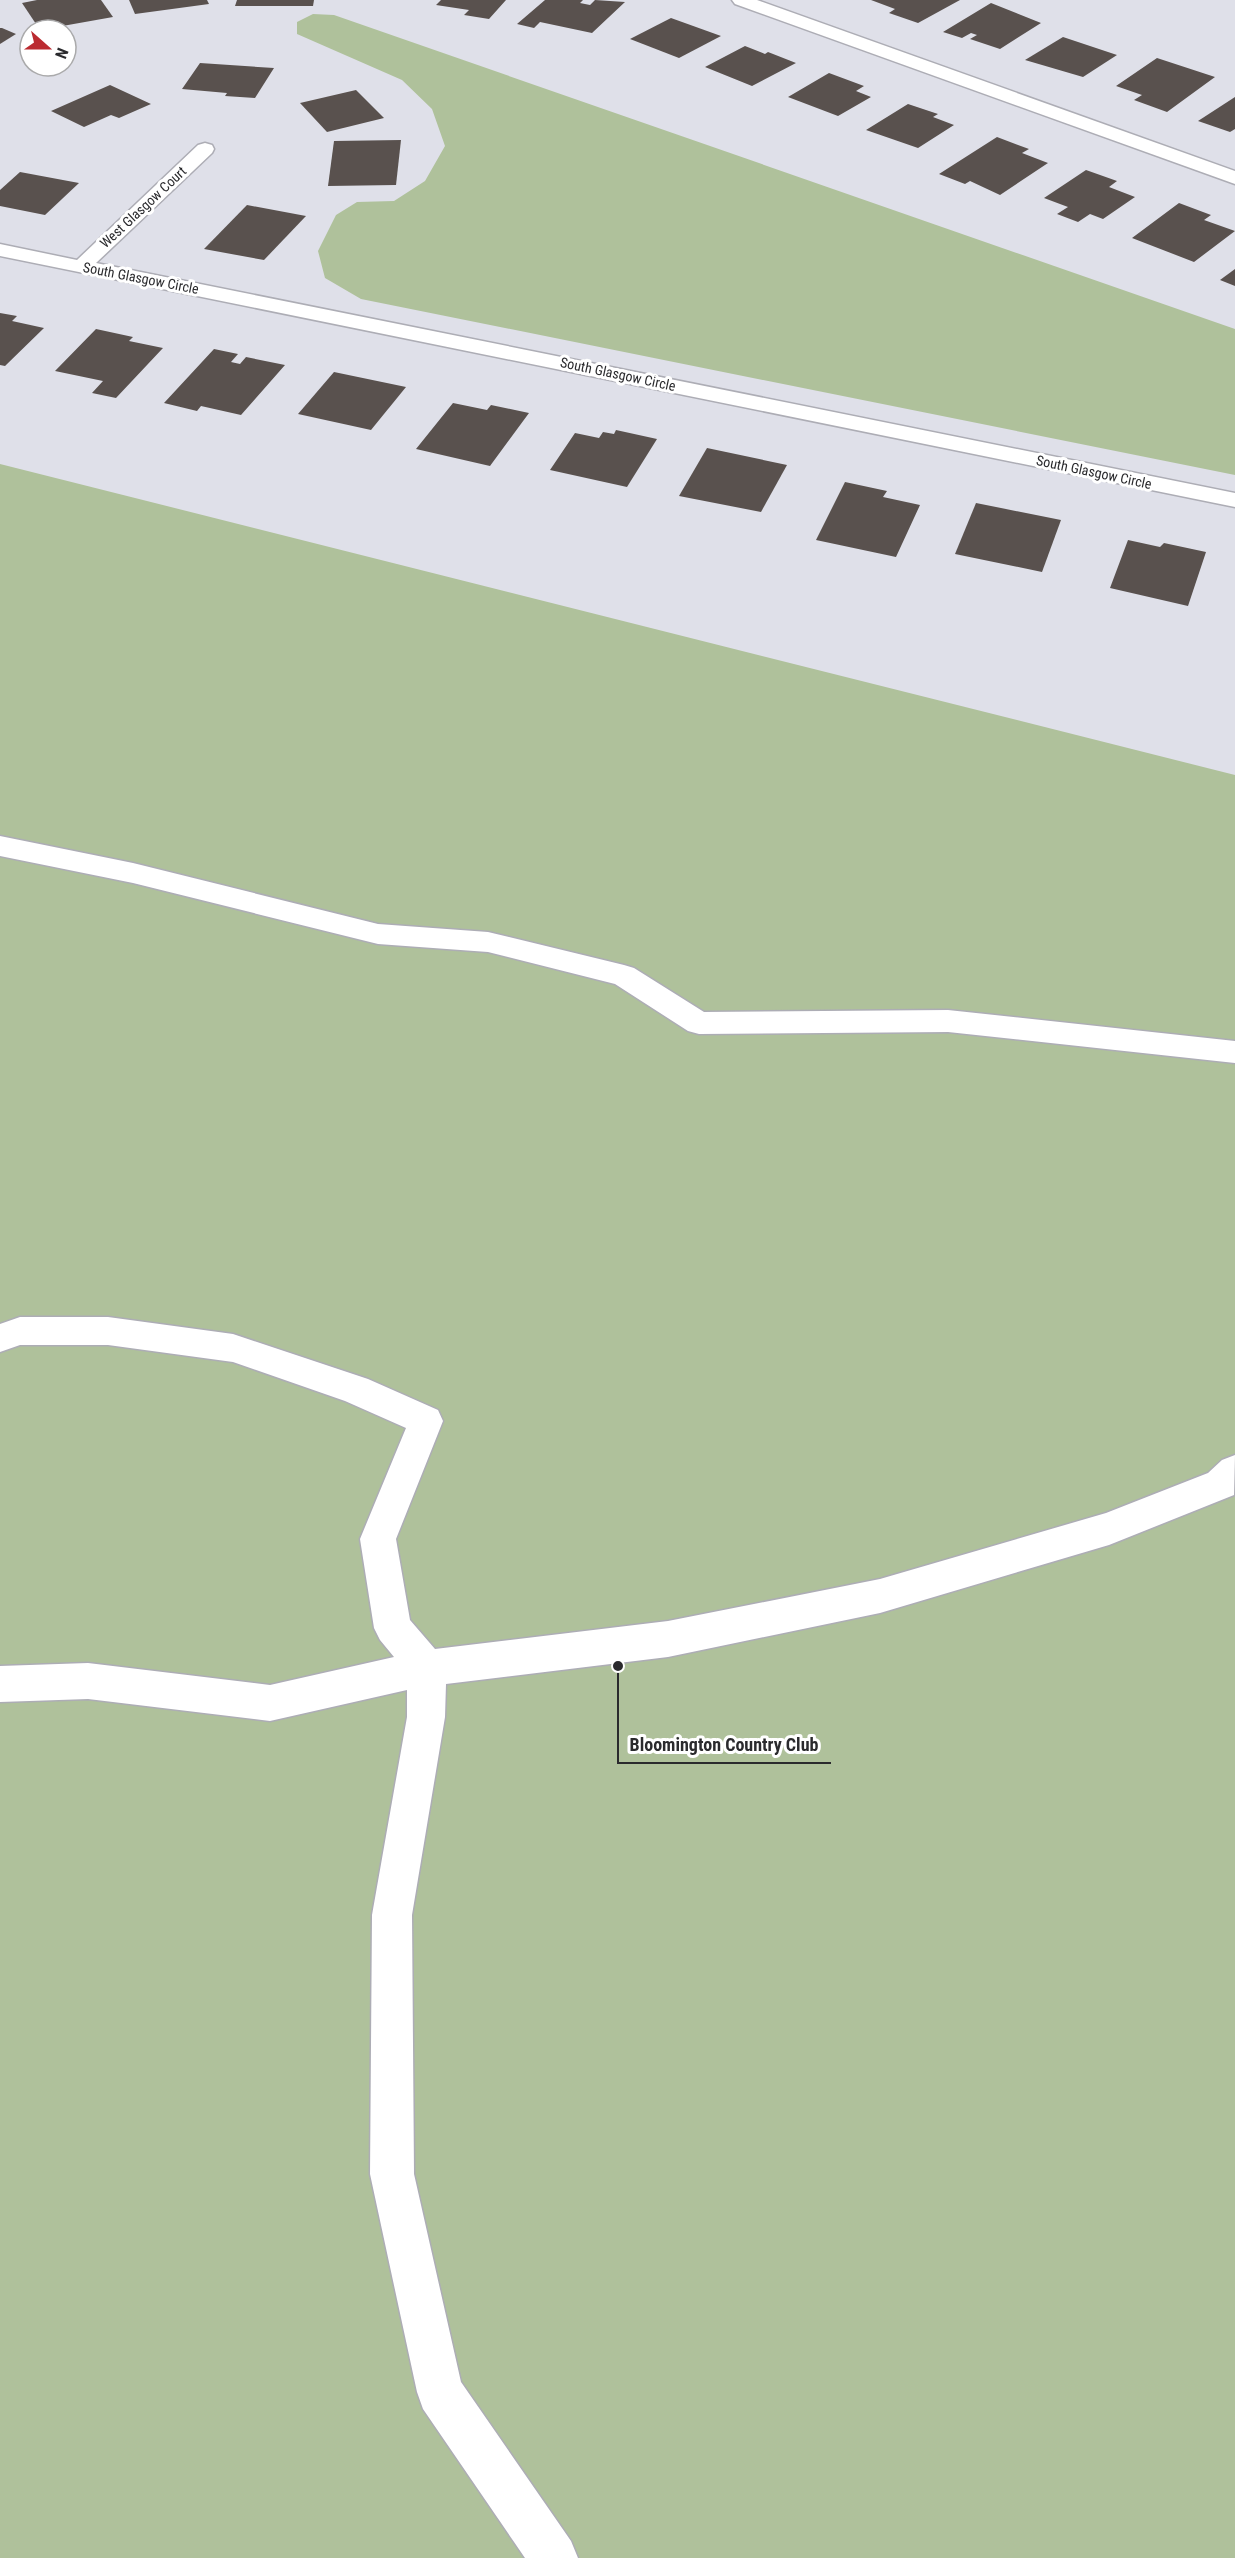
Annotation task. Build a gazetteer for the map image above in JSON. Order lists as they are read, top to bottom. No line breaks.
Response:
{"streets":{"street":["West Glasgow Court","South Glasgow Circle"]},"crossings":[["West Glasgow Court","South Glasgow Circle"]],"places":["Bloomington Country Club"],"north":"right"}
